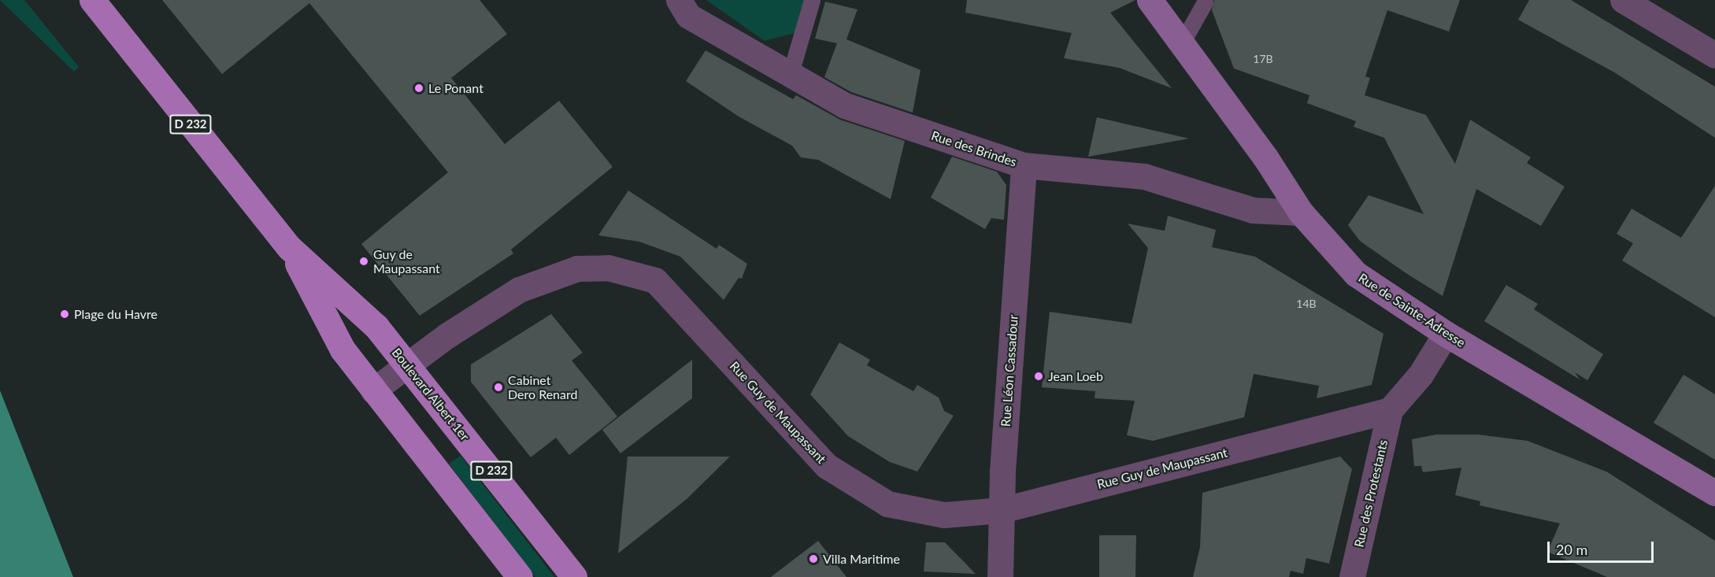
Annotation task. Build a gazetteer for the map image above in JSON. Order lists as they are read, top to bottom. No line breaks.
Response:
{"streets":{"main road":["D 232","Rue de Sainte-Adresse","Boulevard Albert 1er"],"street":["Rue des Brindes","Rue Léon Cassadour","Rue Guy de Maupassant","Rue des Protestants"]},"crossings":[["Rue des Brindes","Rue de Sainte-Adresse"],["Rue des Brindes","Rue Léon Cassadour"],["Rue Léon Cassadour","Rue Guy de Maupassant"],["Boulevard Albert 1er","Rue Guy de Maupassant"],["Rue Guy de Maupassant","Rue des Protestants"]],"places":["Le Ponant","Guy de Maupassant","Plage du Havre","Jean Loeb","Cabinet Dero Renard","Villa Maritime"],"house_numbers":["17B","14B"],"scale_bar":"20 m"}
